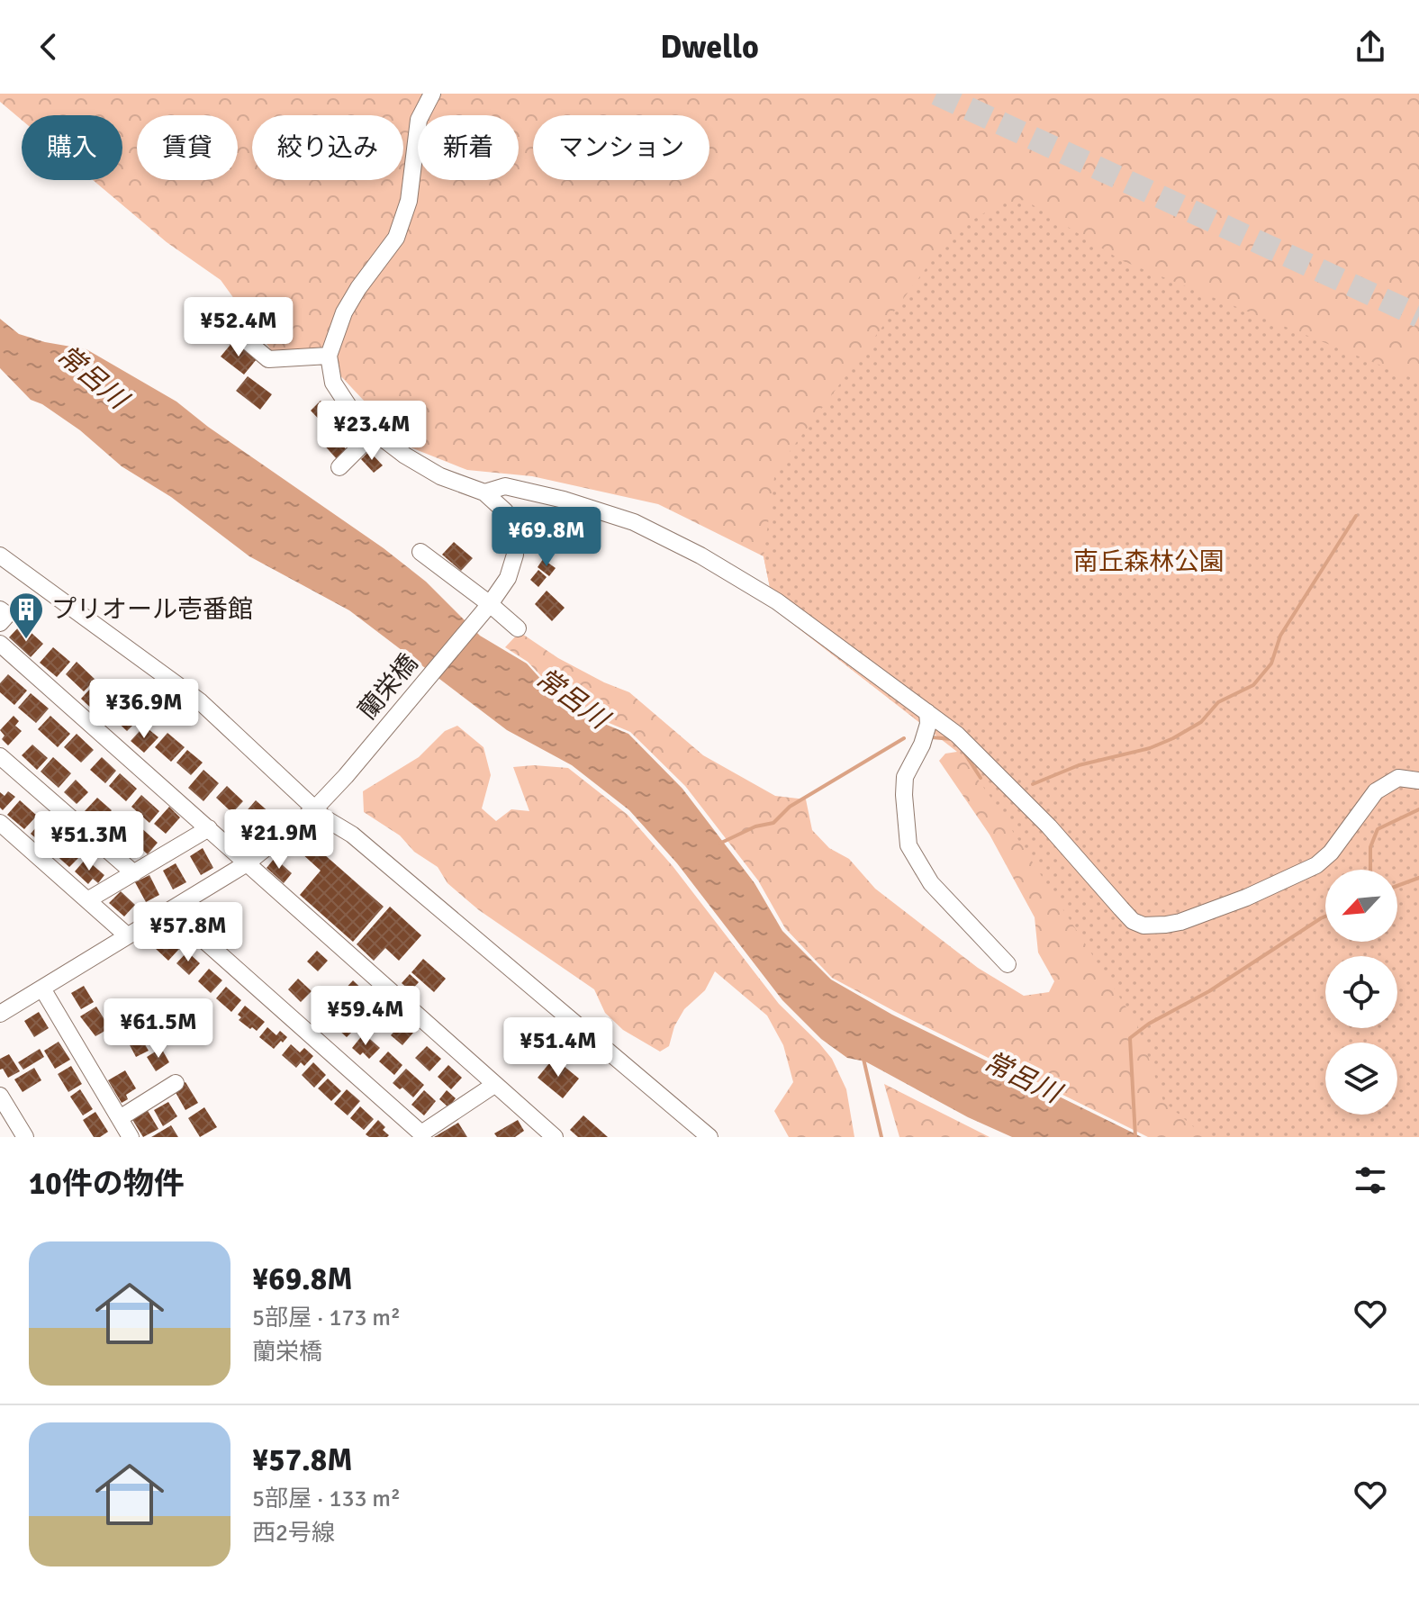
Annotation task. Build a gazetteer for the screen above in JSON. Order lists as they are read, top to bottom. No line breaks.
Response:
{"streets":{"street":["蘭栄橋"]},"water":["常呂川"],"parks":["南丘森林公園"],"places":{"building":["プリオール壱番館"]},"north":"bottom left","page":{"header":"Dwello","chip":["購入","賃貸","絞り込み","新着","マンション"],"price":["¥52.4M","¥23.4M","¥69.8M","¥36.9M","¥21.9M","¥51.3M","¥57.8M","¥59.4M","¥61.5M","¥51.4M"],"heading":"10件の物件","list":[{"name":"¥69.8M","note":"5部屋 · 173 m² · 蘭栄橋"},{"name":"¥57.8M","note":"5部屋 · 133 m² · 西2号線"}]}}
